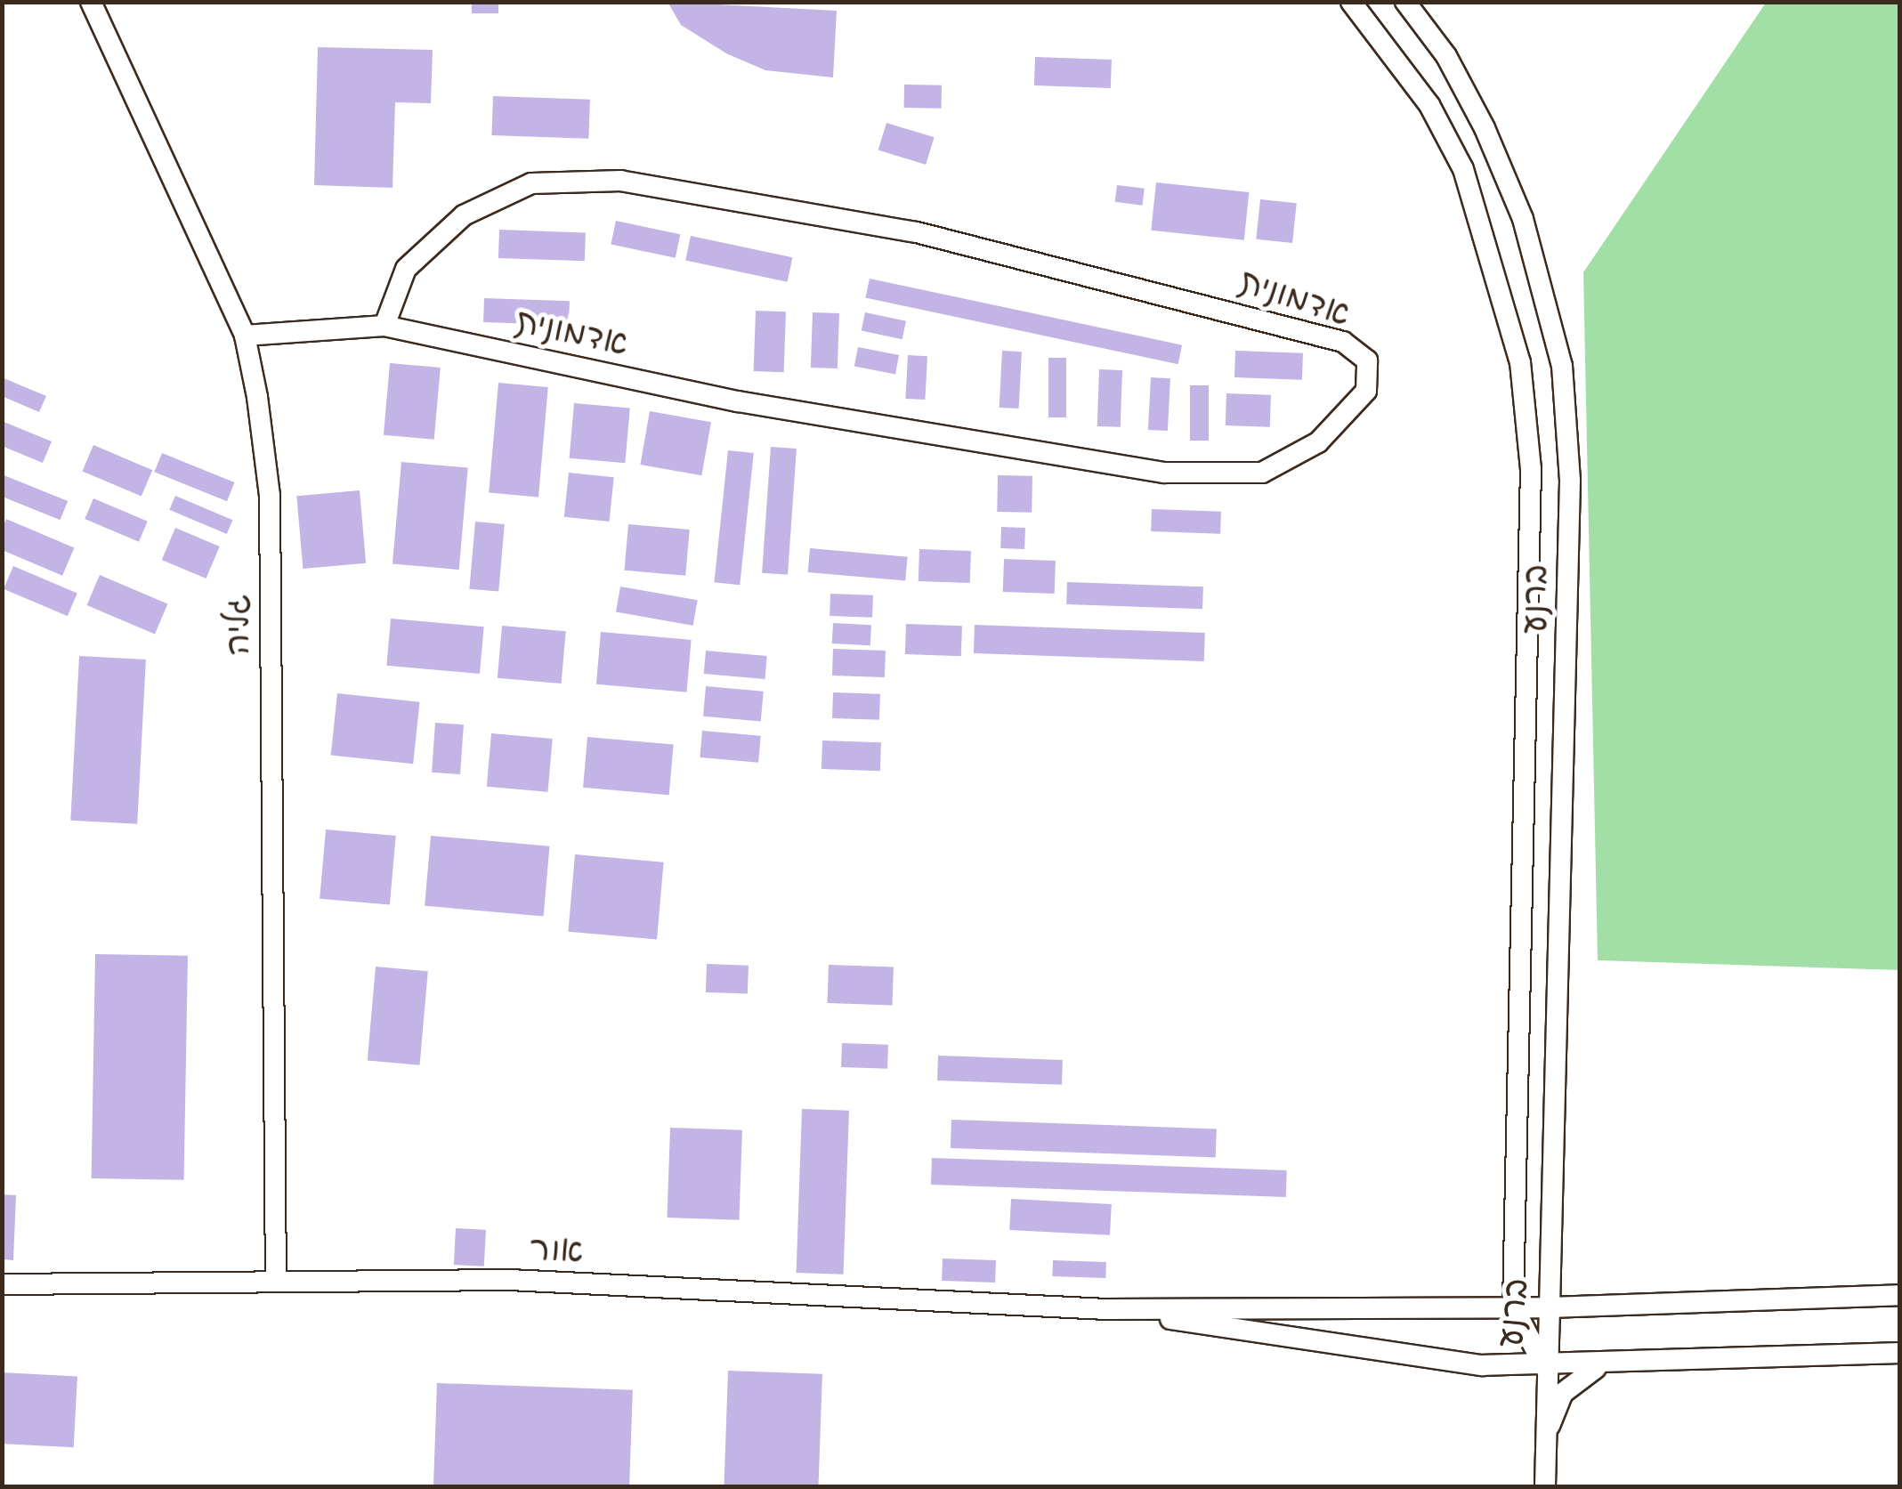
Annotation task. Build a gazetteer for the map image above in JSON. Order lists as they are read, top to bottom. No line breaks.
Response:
{"streets":{"street":["אדמונית","ברנע","גליה","אור"]},"crossings":[["אדמונית","גליה"],["גליה","אור"]]}
